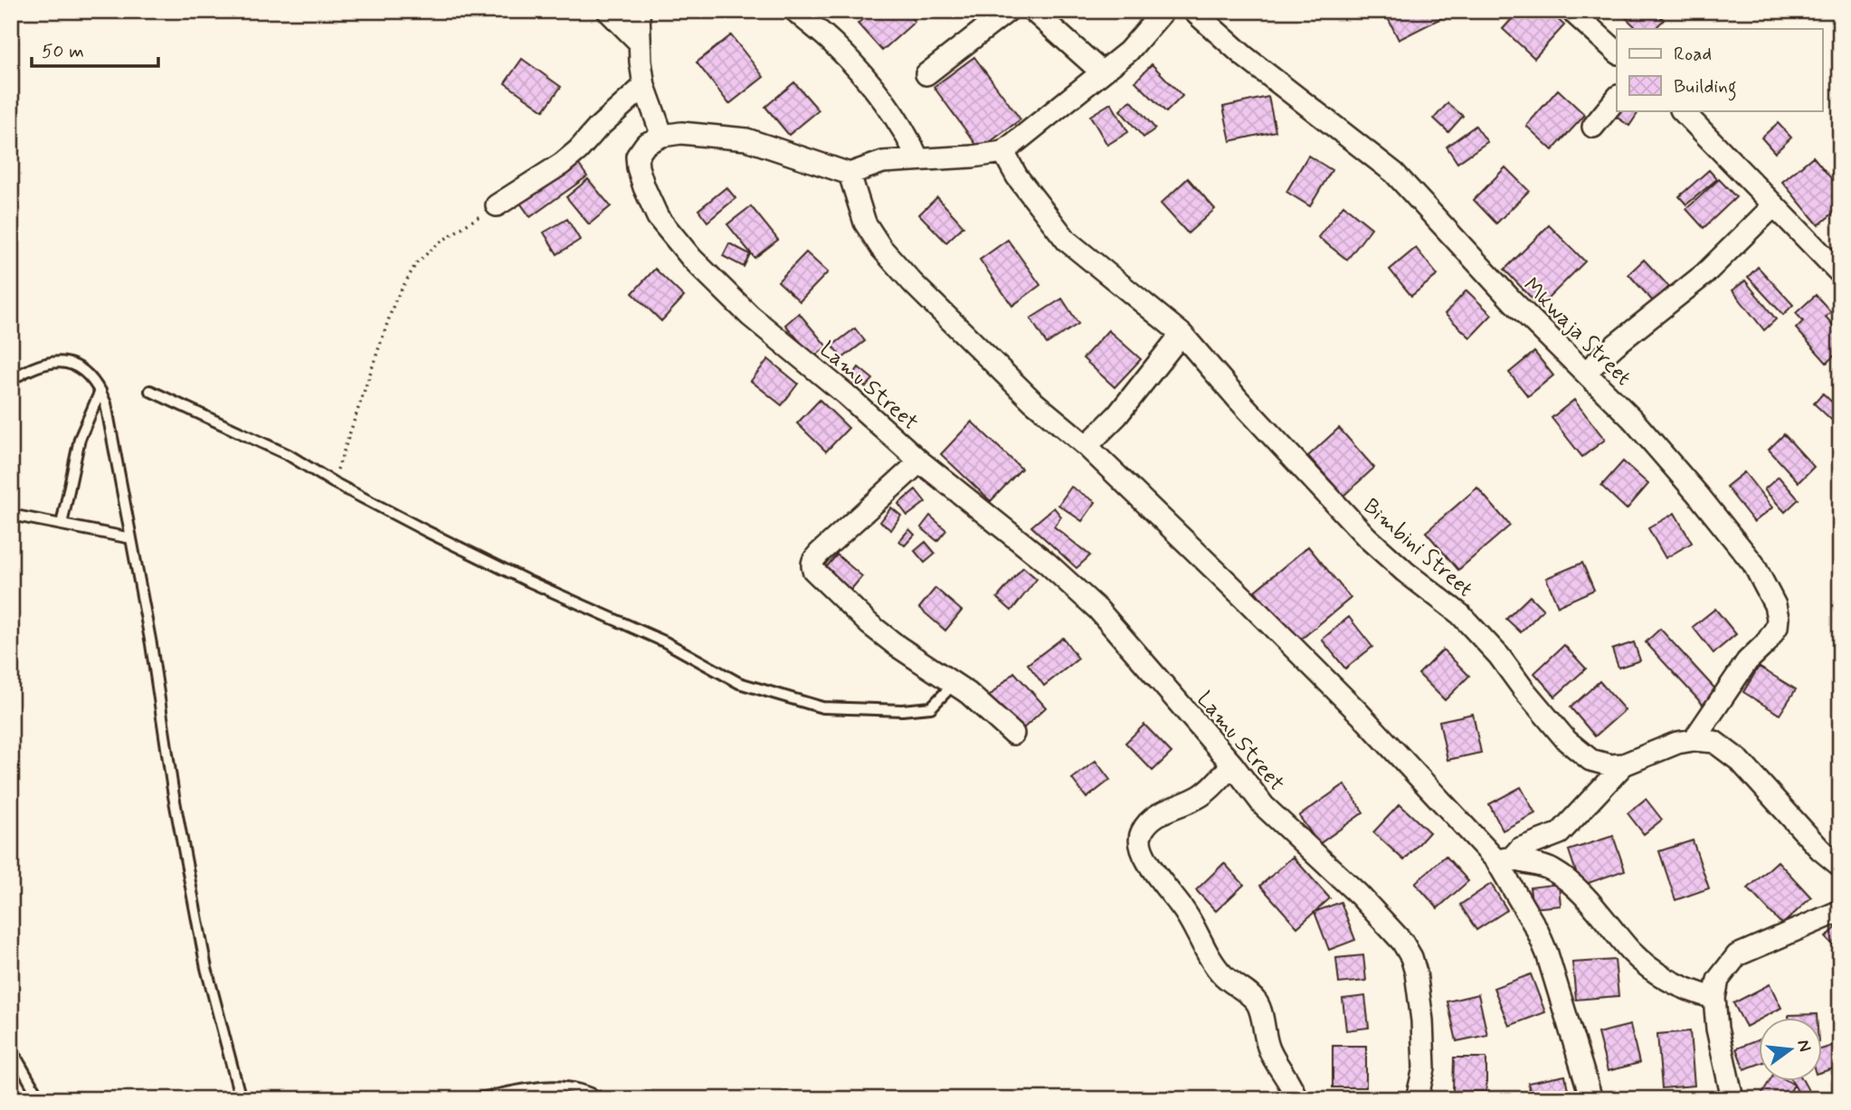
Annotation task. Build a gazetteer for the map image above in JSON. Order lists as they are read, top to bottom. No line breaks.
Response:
{"streets":{"street":["Mkwaja Street","Lamu Street","Bimbini Street"]},"crossings":[["Mkwaja Street","Bimbini Street"]],"legend":["Road","Building"],"scale_bar":"50 m","north":"right"}
